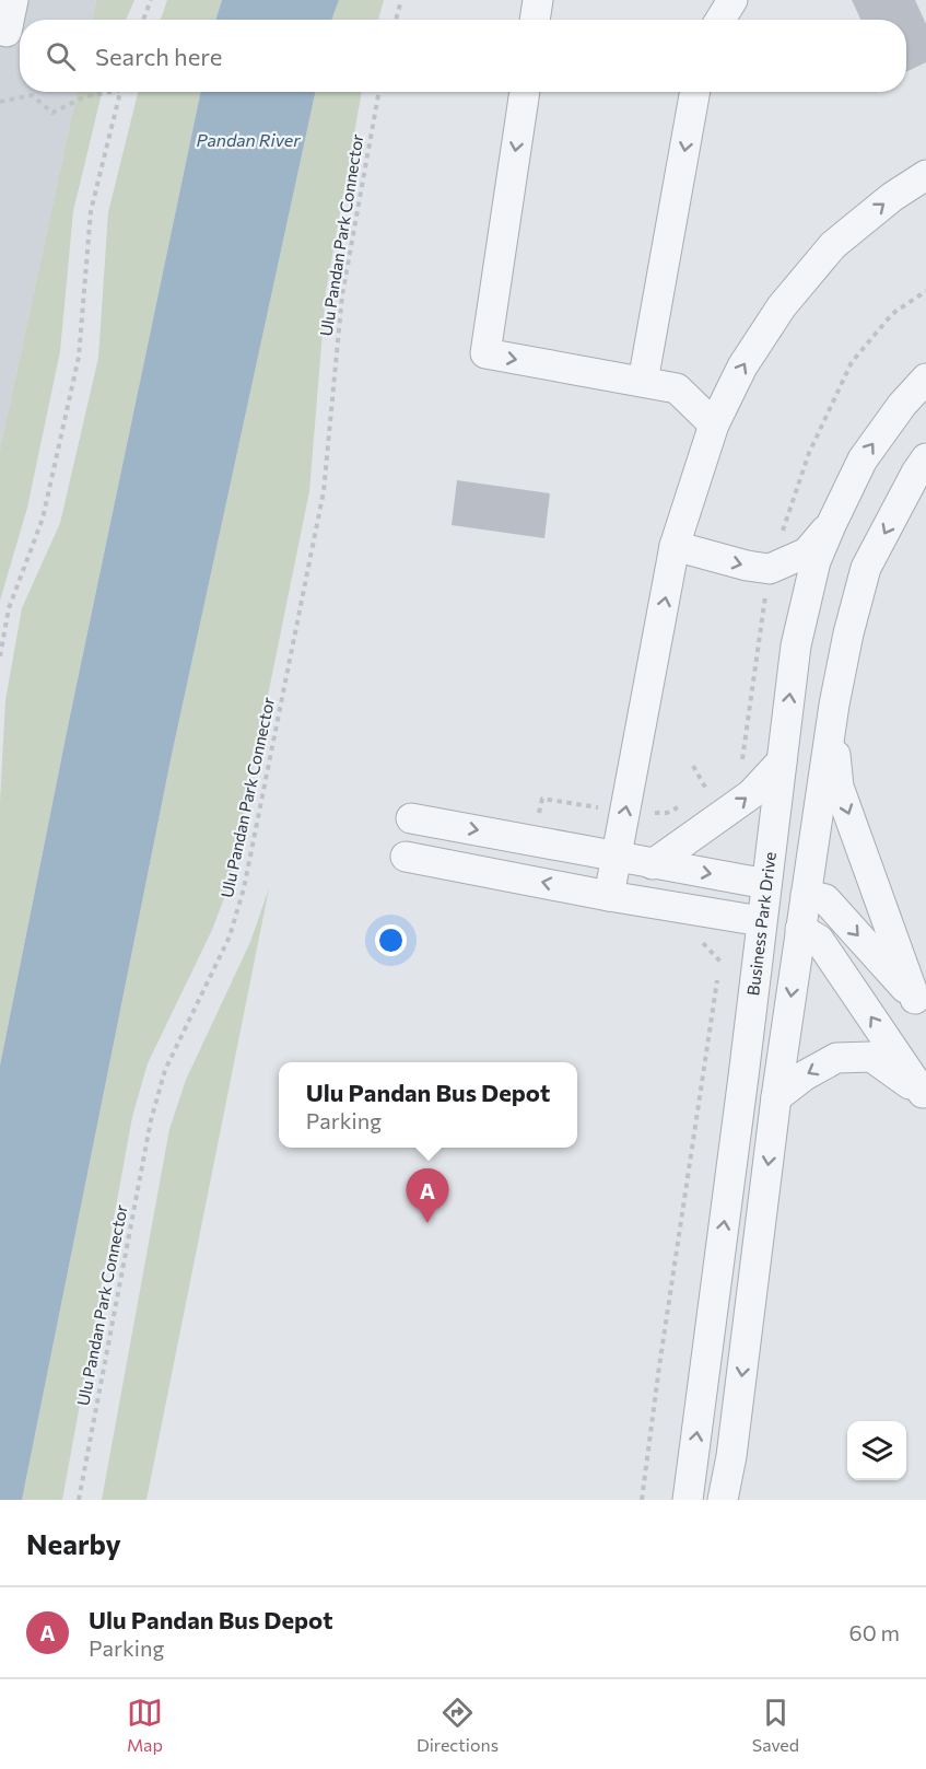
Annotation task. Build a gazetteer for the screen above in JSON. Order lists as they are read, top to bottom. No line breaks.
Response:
{"streets":{"street":["Business Park Drive"],"path":["Ulu Pandan Park Connector"]},"water":["Pandan River"],"page":{"search":"Search here","popup":["Ulu Pandan Bus Depot","Parking"],"pins":"A","heading":"Nearby","list":[{"mark":"A","name":"Ulu Pandan Bus Depot","note":"Parking","value":"60 m"}],"nav":["Map","Directions","Saved"]}}
